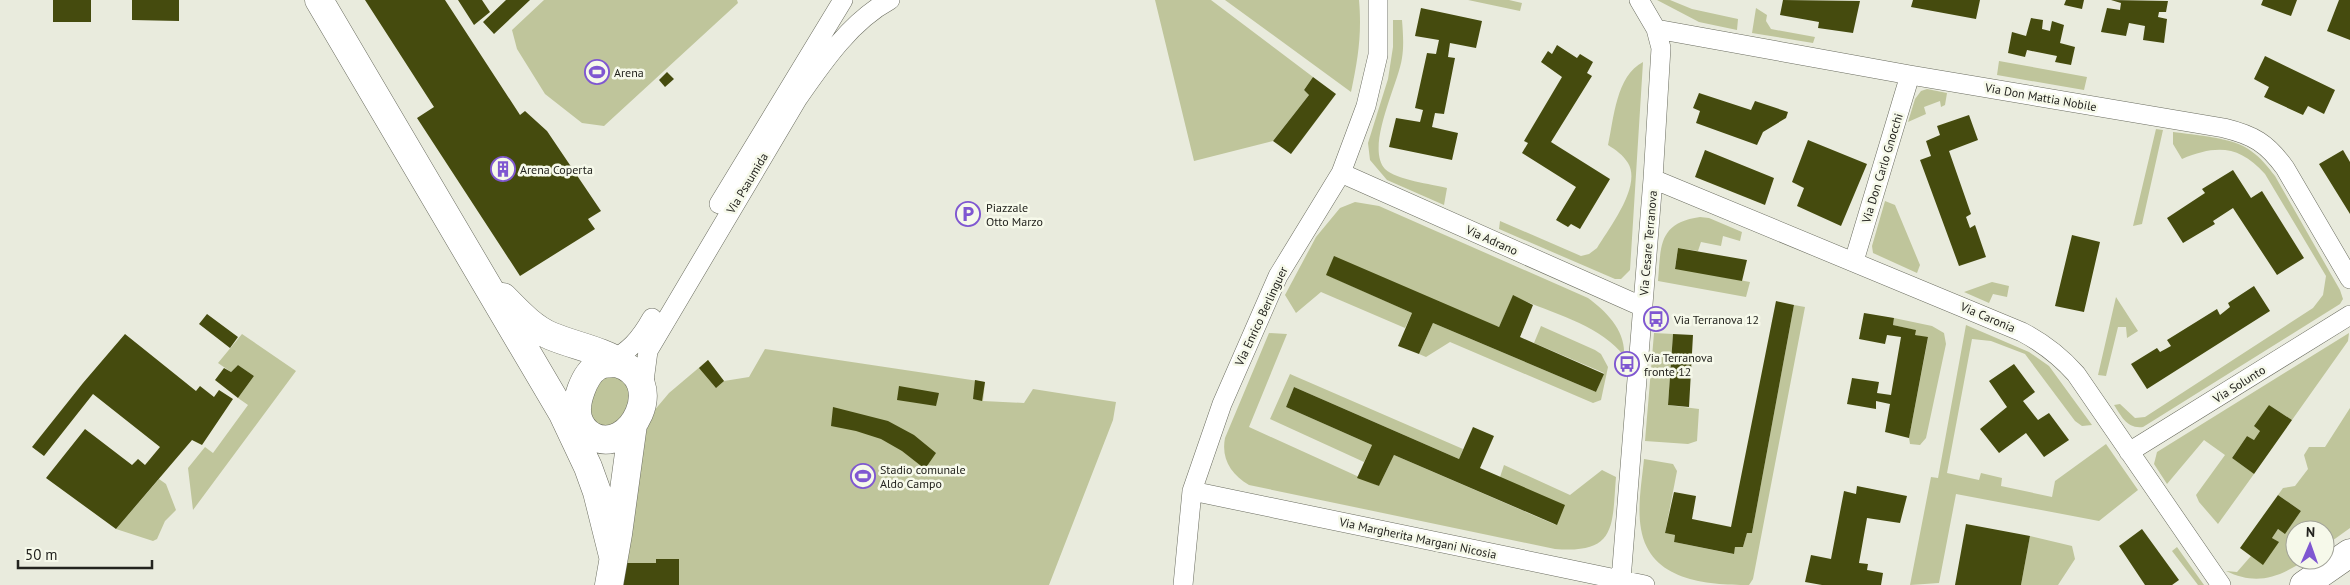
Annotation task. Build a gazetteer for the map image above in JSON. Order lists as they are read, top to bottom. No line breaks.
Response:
{"streets":{"street":["Via Don Mattia Nobile","Via Don Carlo Gnocchi","Via Psaumida","Via Adrano","Via Cesare Terranova","Via Enrico Berlinguer","Via Caronia","Via Solunto","Via Margherita Margani Nicosia"]},"crossings":[["Via Don Mattia Nobile","Via Don Carlo Gnocchi"],["Via Don Mattia Nobile","Via Cesare Terranova"],["Via Don Carlo Gnocchi","Via Caronia"],["Via Adrano","Via Cesare Terranova"],["Via Adrano","Via Enrico Berlinguer"],["Via Cesare Terranova","Via Caronia"],["Via Cesare Terranova","Via Margherita Margani Nicosia"],["Via Enrico Berlinguer","Via Margherita Margani Nicosia"],["Via Caronia","Via Solunto"]],"places":{"sports":["Arena","Stadio comunale Aldo Campo"],"building":["Arena Coperta"],"parking":["Piazzale Otto Marzo"],"bus stop":["Via Terranova 12","Via Terranova fronte 12"]},"scale_bar":"50 m","north":"top"}
